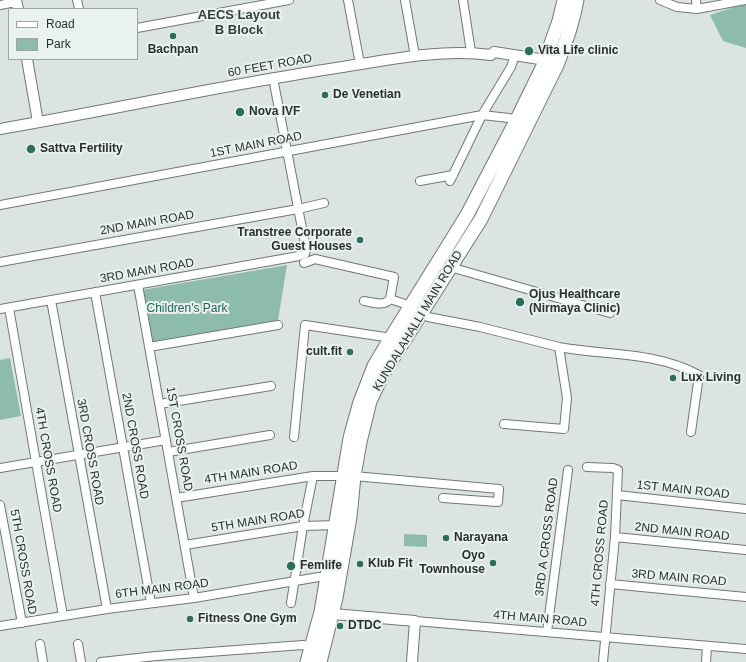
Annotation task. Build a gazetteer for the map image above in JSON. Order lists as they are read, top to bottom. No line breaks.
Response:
{"streets":{"main road":["KUNDALAHALLI MAIN ROAD"],"street":["60 FEET ROAD","1ST MAIN ROAD","2ND MAIN ROAD","3RD MAIN ROAD","1ST CROSS ROAD","2ND CROSS ROAD","3RD CROSS ROAD","4TH CROSS ROAD","4TH MAIN ROAD","5TH MAIN ROAD","3RD A CROSS ROAD","5TH CROSS ROAD","6TH MAIN ROAD"]},"crossings":[["60 FEET ROAD","KUNDALAHALLI MAIN ROAD"],["1ST MAIN ROAD","KUNDALAHALLI MAIN ROAD"],["1ST MAIN ROAD","4TH CROSS ROAD"],["2ND MAIN ROAD","4TH CROSS ROAD"],["3RD MAIN ROAD","1ST CROSS ROAD"],["3RD MAIN ROAD","2ND CROSS ROAD"],["3RD MAIN ROAD","3RD CROSS ROAD"],["3RD MAIN ROAD","4TH CROSS ROAD"],["KUNDALAHALLI MAIN ROAD","4TH MAIN ROAD"],["KUNDALAHALLI MAIN ROAD","5TH MAIN ROAD"],["KUNDALAHALLI MAIN ROAD","6TH MAIN ROAD"],["1ST CROSS ROAD","4TH MAIN ROAD"],["1ST CROSS ROAD","5TH MAIN ROAD"],["1ST CROSS ROAD","6TH MAIN ROAD"],["2ND CROSS ROAD","6TH MAIN ROAD"],["3RD CROSS ROAD","6TH MAIN ROAD"],["4TH CROSS ROAD","4TH MAIN ROAD"],["4TH CROSS ROAD","6TH MAIN ROAD"],["4TH MAIN ROAD","3RD A CROSS ROAD"],["5TH CROSS ROAD","6TH MAIN ROAD"]],"districts":["AECS Layout B Block"],"parks":["Children's Park"],"places":["Bachpan","Vita Life clinic","De Venetian","Nova IVF","Sattva Fertility","Transtree Corporate Guest Houses","Ojus Healthcare (Nirmaya Clinic)","cult.fit","Lux Living","Narayana","Oyo Townhouse","Klub Fit","Femlife","Fitness One Gym","DTDC"],"legend":["Road","Park"]}
